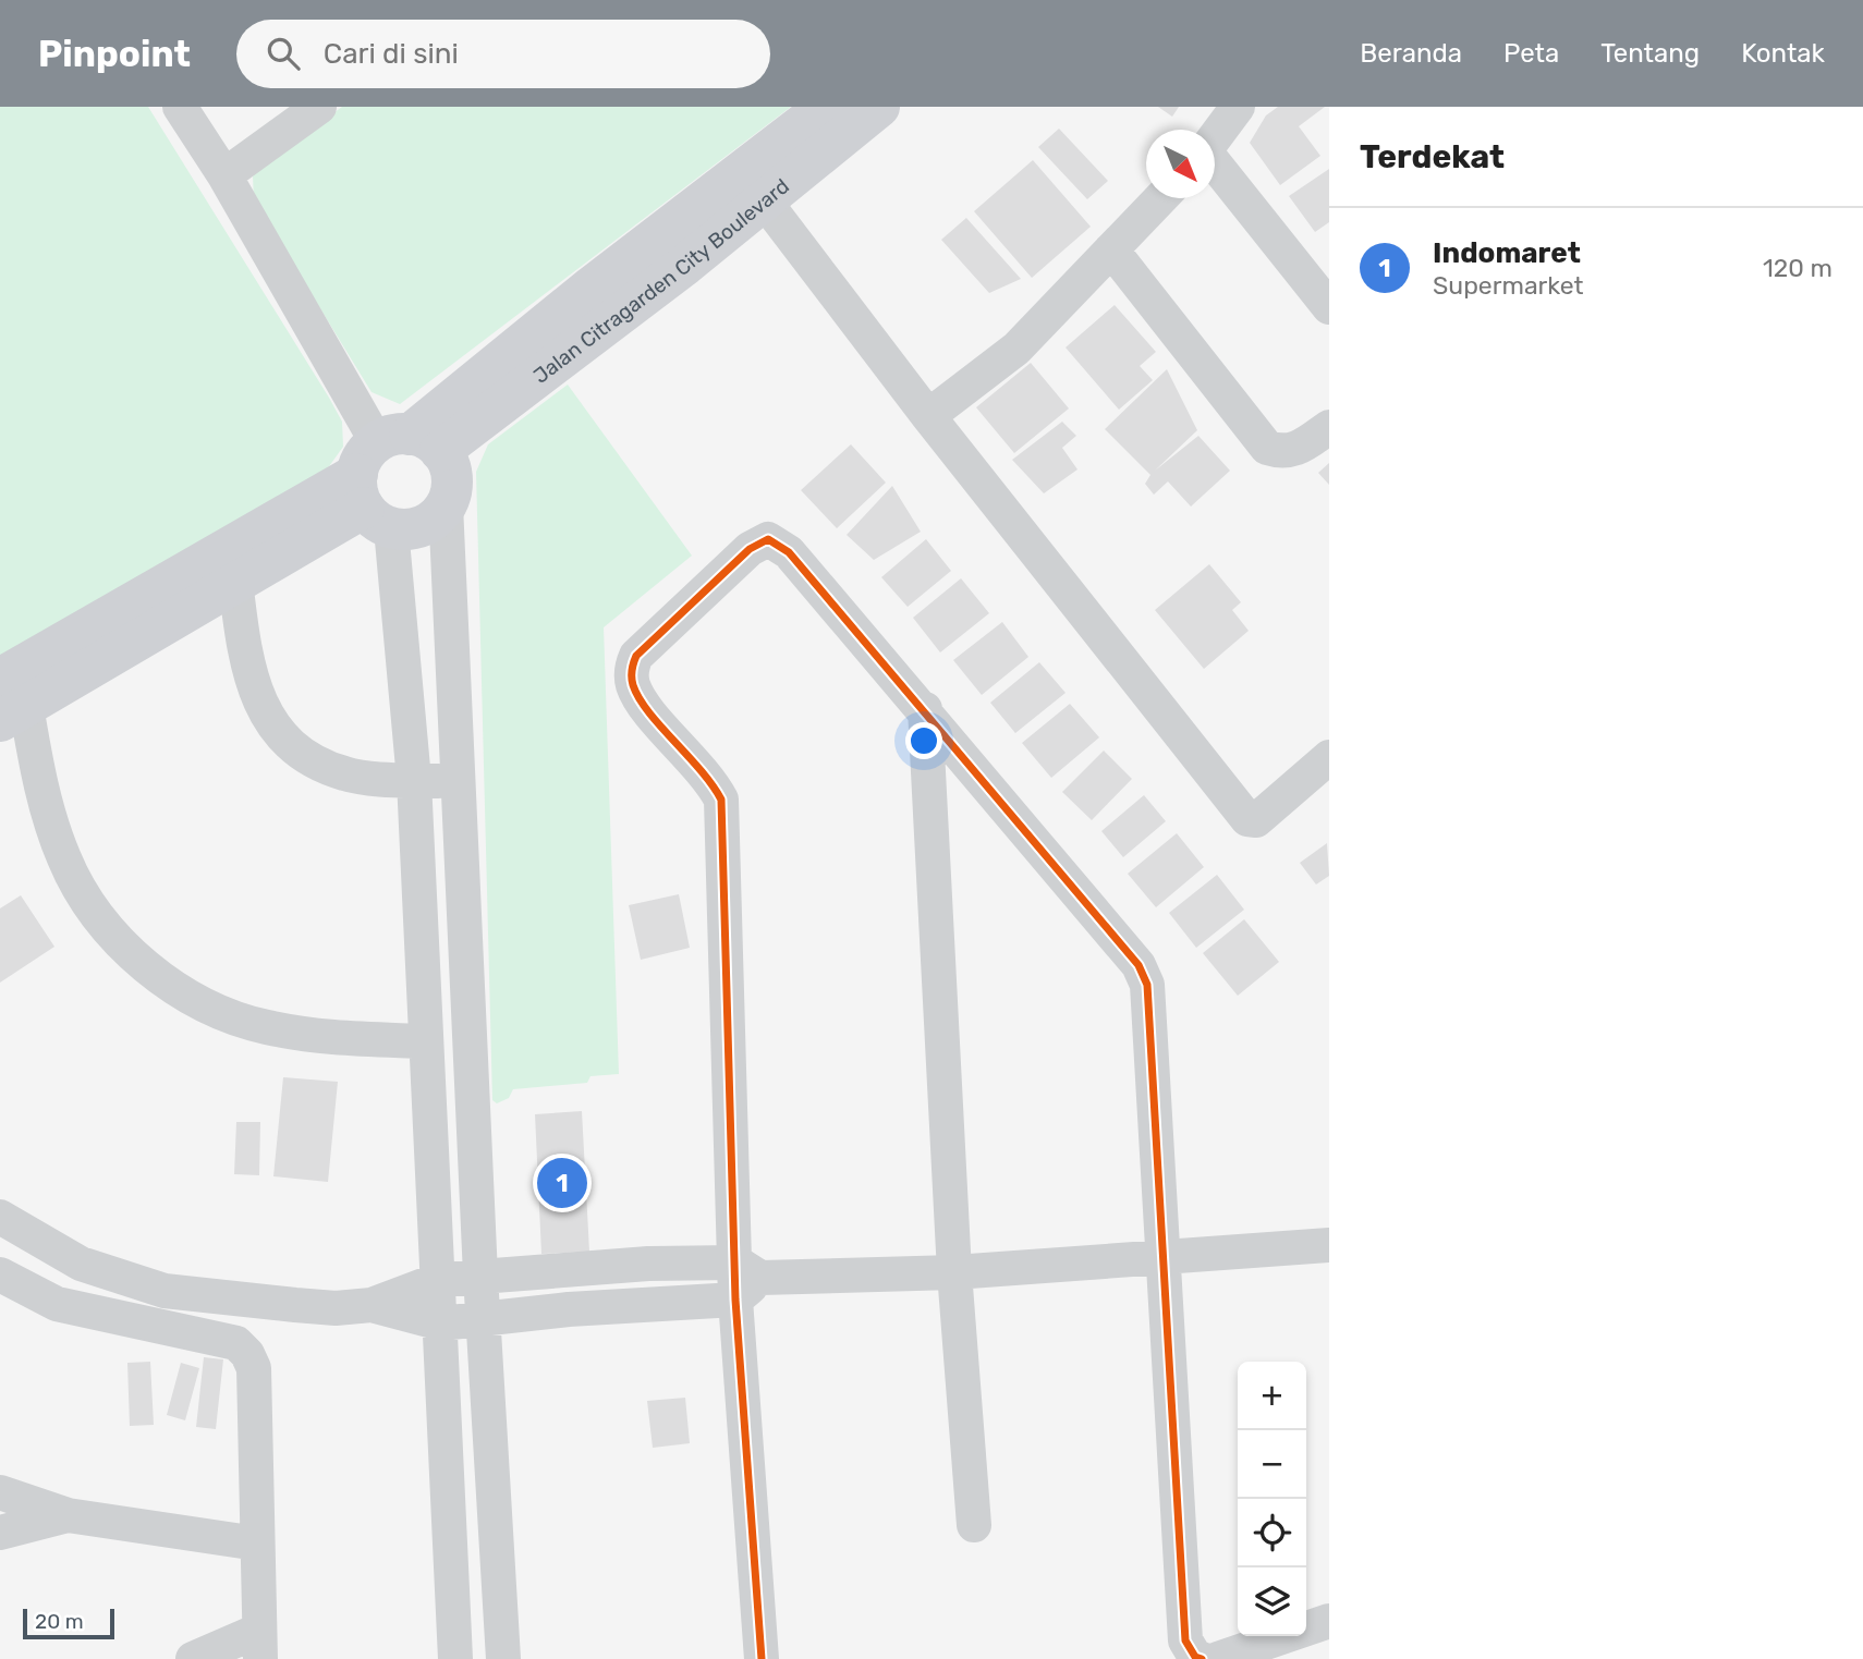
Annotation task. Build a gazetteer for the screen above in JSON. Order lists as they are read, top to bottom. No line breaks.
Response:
{"streets":{"main road":["Jalan Citragarden City Boulevard"]},"scale_bar":"20 m","north":"bottom right","page":{"header":"Pinpoint","search":"Cari di sini","nav":["Beranda","Peta","Tentang","Kontak"],"heading":"Terdekat","list":[{"mark":"1","name":"Indomaret","note":"Supermarket","value":"120 m"}],"pins":"1","map_buttons":["+","−"],"scale":"20 m"}}
